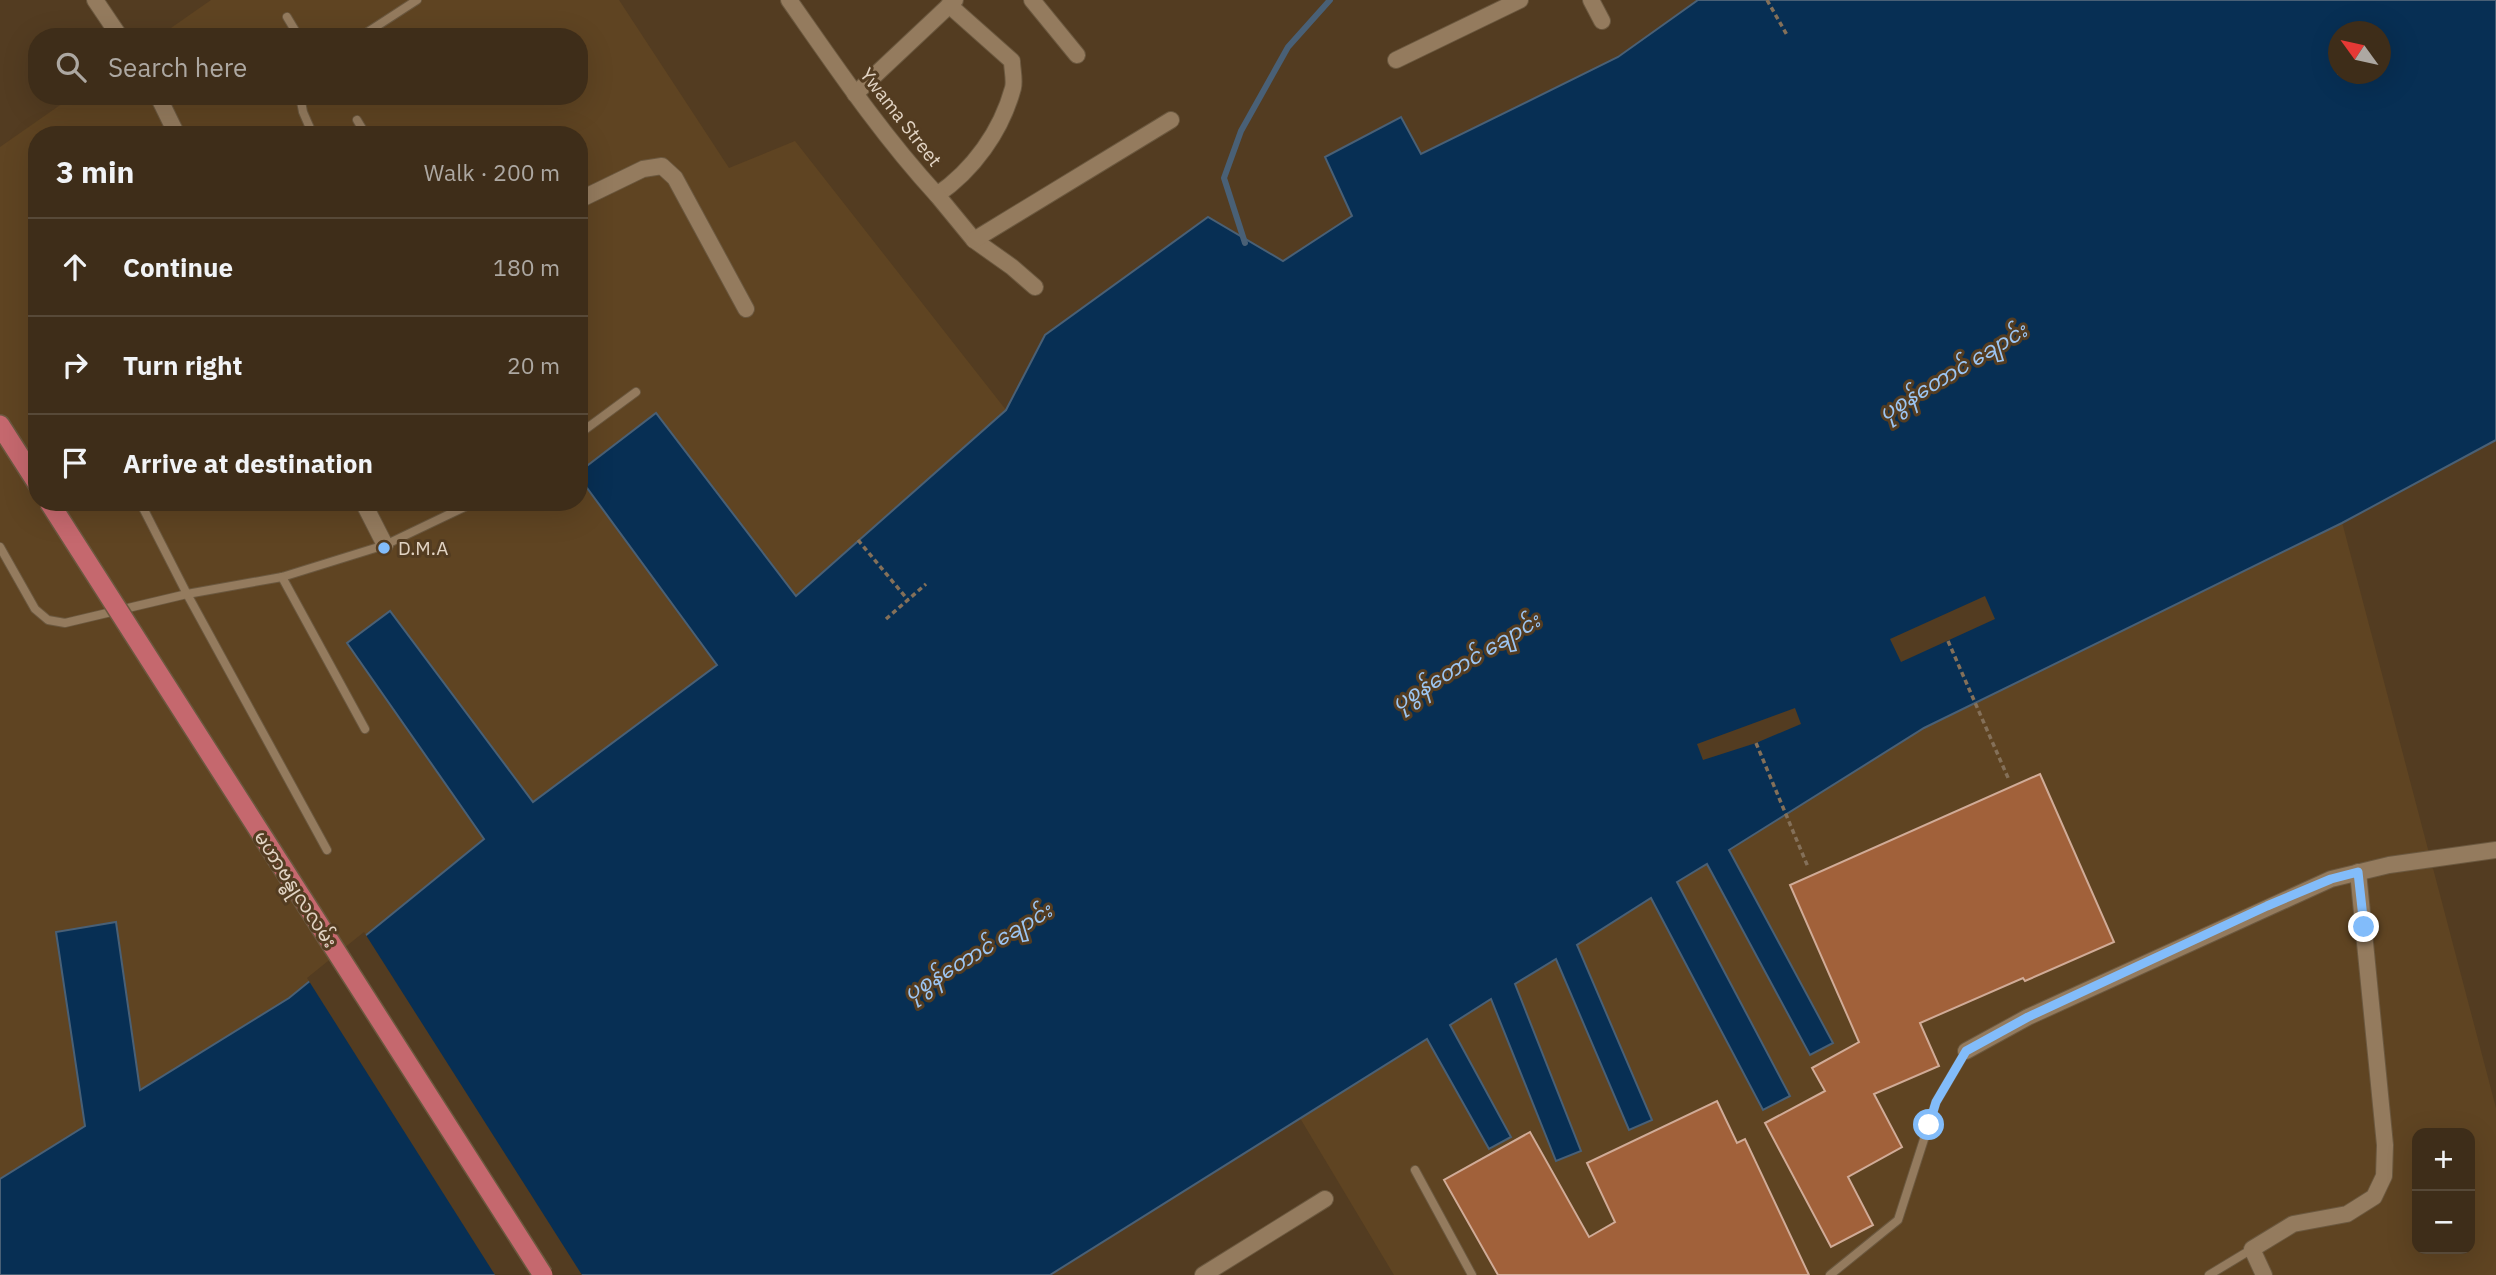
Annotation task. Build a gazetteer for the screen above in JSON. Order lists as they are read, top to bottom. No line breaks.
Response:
{"streets":{"main road":["မဟာဗန္ဓုလလမ်း"],"street":["Ywama Street"]},"water":["ပုစွန်တောင် ချောင်း"],"places":["D.M.A"],"north":"top left","page":{"search":"Search here","heading":["3 min","Walk · 200 m"],"list":[["Continue","180 m"],["Turn right","20 m"],"Arrive at destination"],"map_buttons":["+","−"]}}
